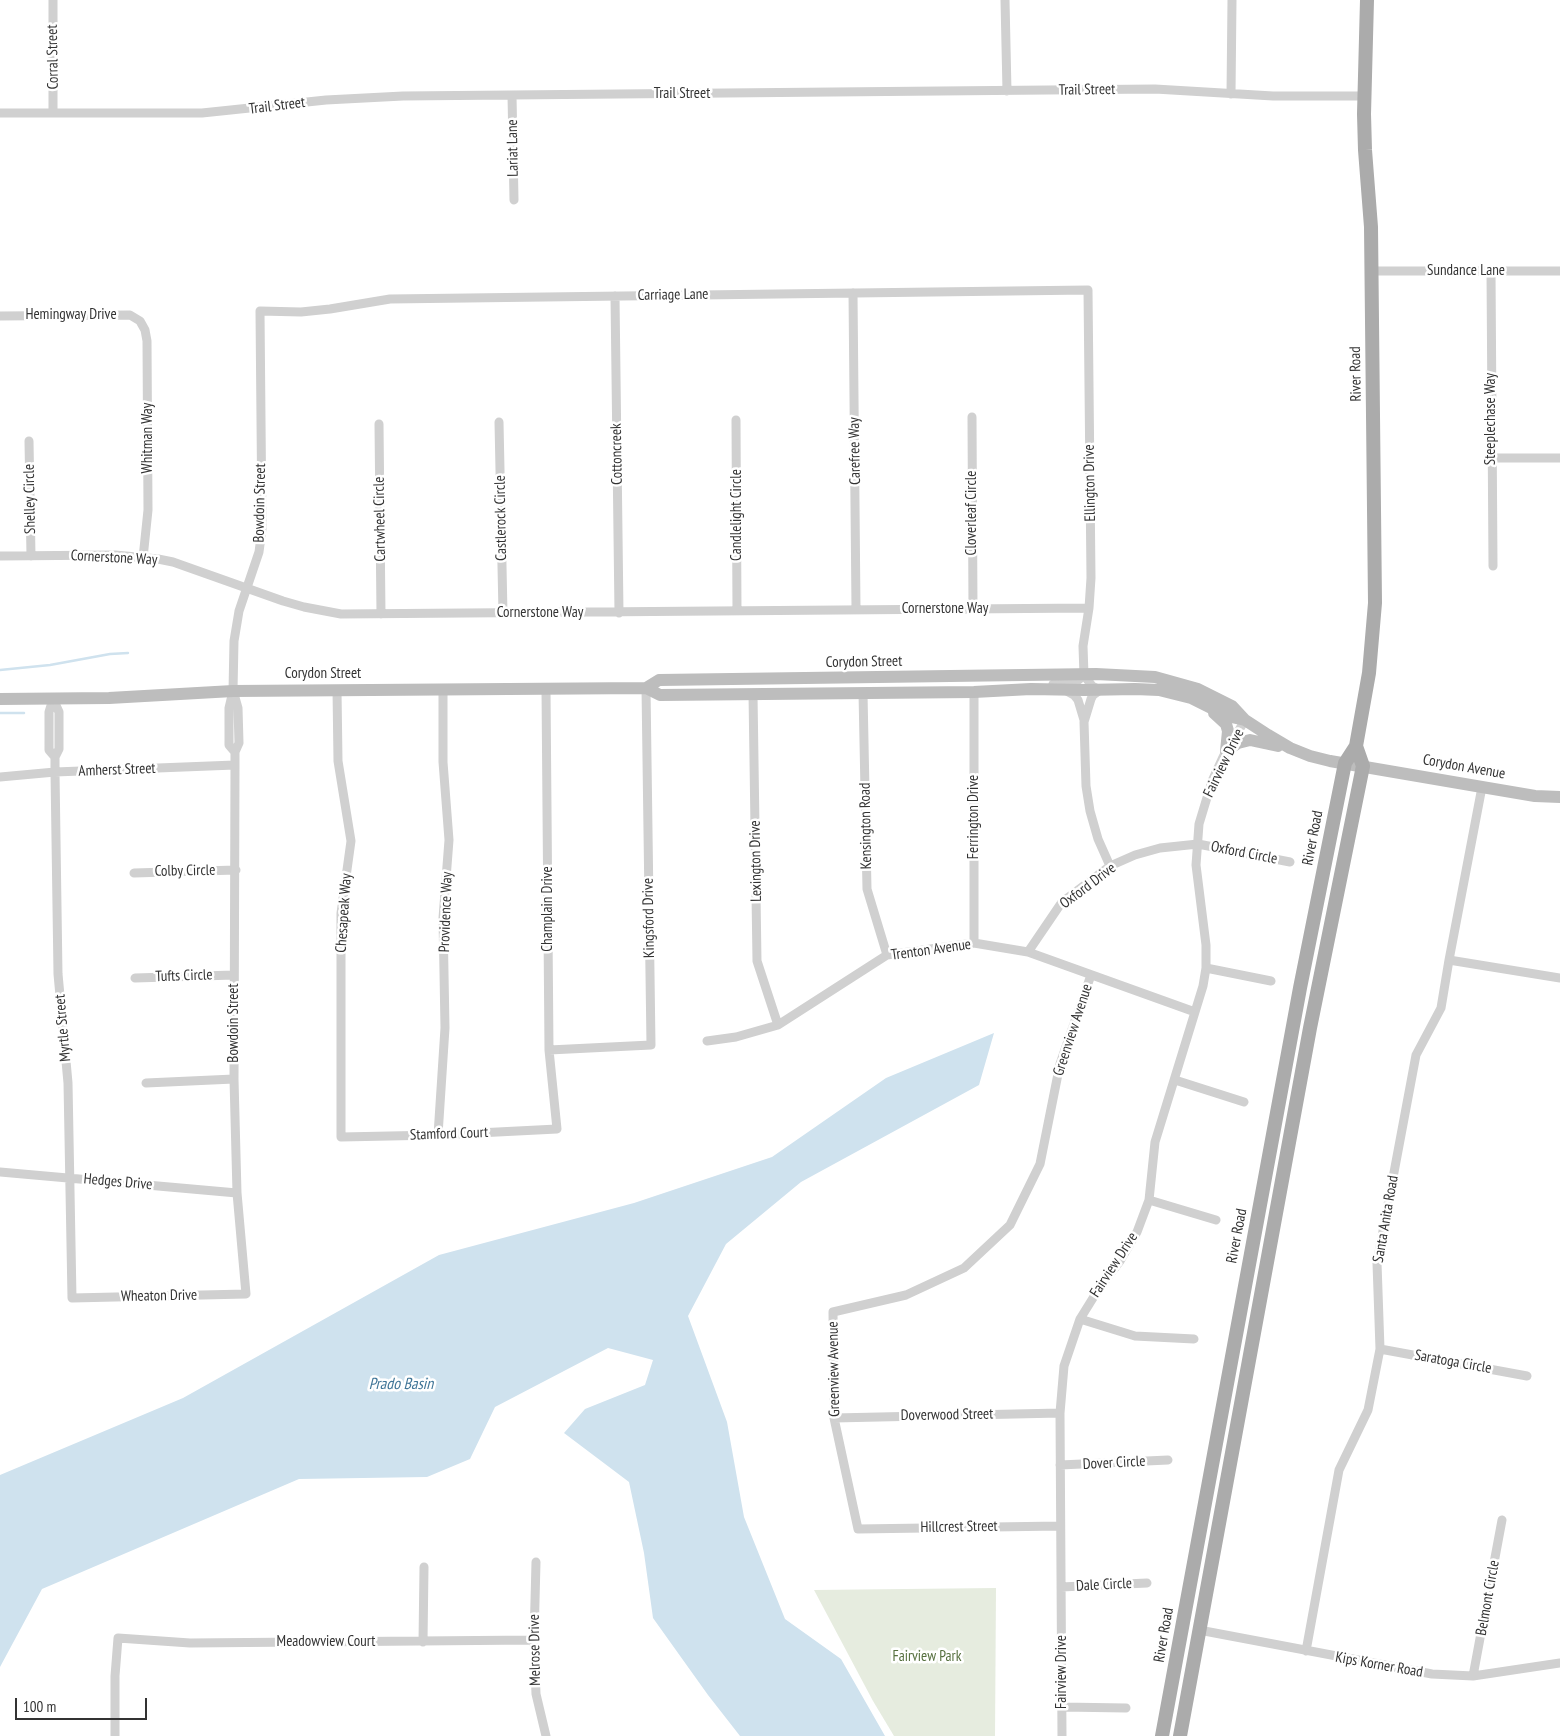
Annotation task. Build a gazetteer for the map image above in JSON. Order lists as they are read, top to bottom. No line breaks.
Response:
{"streets":{"main road":["River Road","Corydon Street","Corydon Avenue"],"street":["Corral Street","Trail Street","Lariat Lane","Sundance Lane","Carriage Lane","Hemingway Drive","Steeplechase Way","Whitman Way","Carefree Way","Cottoncreek","Ellington Drive","Shelley Circle","Bowdoin Street","Cloverleaf Circle","Candlelight Circle","Castlerock Circle","Cartwheel Circle","Cornerstone Way","Fairview Drive","Amherst Street","Ferrington Drive","Kensington Road","Oxford Circle","Lexington Drive","Colby Circle","Oxford Drive","Champlain Drive","Providence Way","Chesapeak Way","Kingsford Drive","Trenton Avenue","Tufts Circle","Myrtle Street","Greenview Avenue","Stamford Court","Hedges Drive","Santa Anita Road","Wheaton Drive","Saratoga Circle","Doverwood Street","Dover Circle","Hillcrest Street","Dale Circle","Belmont Circle","Meadowview Court","Melrose Drive","Kips Korner Road"]},"crossings":[["Corral Street","Trail Street"],["Trail Street","Lariat Lane"],["Trail Street","River Road"],["Sundance Lane","River Road"],["Sundance Lane","Steeplechase Way"],["Carriage Lane","Carefree Way"],["Carriage Lane","Cottoncreek"],["Carriage Lane","Ellington Drive"],["Carriage Lane","Bowdoin Street"],["Hemingway Drive","Whitman Way"],["River Road","Corydon Street"],["River Road","Corydon Avenue"],["Whitman Way","Cornerstone Way"],["Carefree Way","Cornerstone Way"],["Cottoncreek","Cornerstone Way"],["Ellington Drive","Cornerstone Way"],["Ellington Drive","Corydon Street"],["Shelley Circle","Cornerstone Way"],["Bowdoin Street","Cornerstone Way"],["Bowdoin Street","Corydon Street"],["Bowdoin Street","Amherst Street"],["Bowdoin Street","Colby Circle"],["Bowdoin Street","Tufts Circle"],["Bowdoin Street","Hedges Drive"],["Bowdoin Street","Wheaton Drive"],["Cloverleaf Circle","Cornerstone Way"],["Candlelight Circle","Cornerstone Way"],["Castlerock Circle","Cornerstone Way"],["Cartwheel Circle","Cornerstone Way"],["Corydon Street","Fairview Drive"],["Corydon Street","Corydon Avenue"],["Corydon Street","Ferrington Drive"],["Corydon Street","Kensington Road"],["Corydon Street","Lexington Drive"],["Corydon Street","Champlain Drive"],["Corydon Street","Providence Way"],["Corydon Street","Chesapeak Way"],["Corydon Street","Kingsford Drive"],["Corydon Street","Myrtle Street"],["Fairview Drive","Oxford Circle"],["Fairview Drive","Oxford Drive"],["Fairview Drive","Trenton Avenue"],["Fairview Drive","Doverwood Street"],["Fairview Drive","Dover Circle"],["Fairview Drive","Hillcrest Street"],["Fairview Drive","Dale Circle"],["Corydon Avenue","Santa Anita Road"],["Amherst Street","Myrtle Street"],["Ferrington Drive","Trenton Avenue"],["Kensington Road","Trenton Avenue"],["Oxford Circle","Oxford Drive"],["Lexington Drive","Trenton Avenue"],["Oxford Drive","Trenton Avenue"],["Champlain Drive","Kingsford Drive"],["Champlain Drive","Stamford Court"],["Providence Way","Stamford Court"],["Chesapeak Way","Stamford Court"],["Trenton Avenue","Greenview Avenue"],["Myrtle Street","Hedges Drive"],["Myrtle Street","Wheaton Drive"],["Greenview Avenue","Doverwood Street"],["Greenview Avenue","Hillcrest Street"],["Santa Anita Road","Saratoga Circle"],["Santa Anita Road","Kips Korner Road"],["Belmont Circle","Kips Korner Road"],["Meadowview Court","Melrose Drive"]],"water":["Prado Basin"],"parks":["Fairview Park"],"scale_bar":"100 m"}
